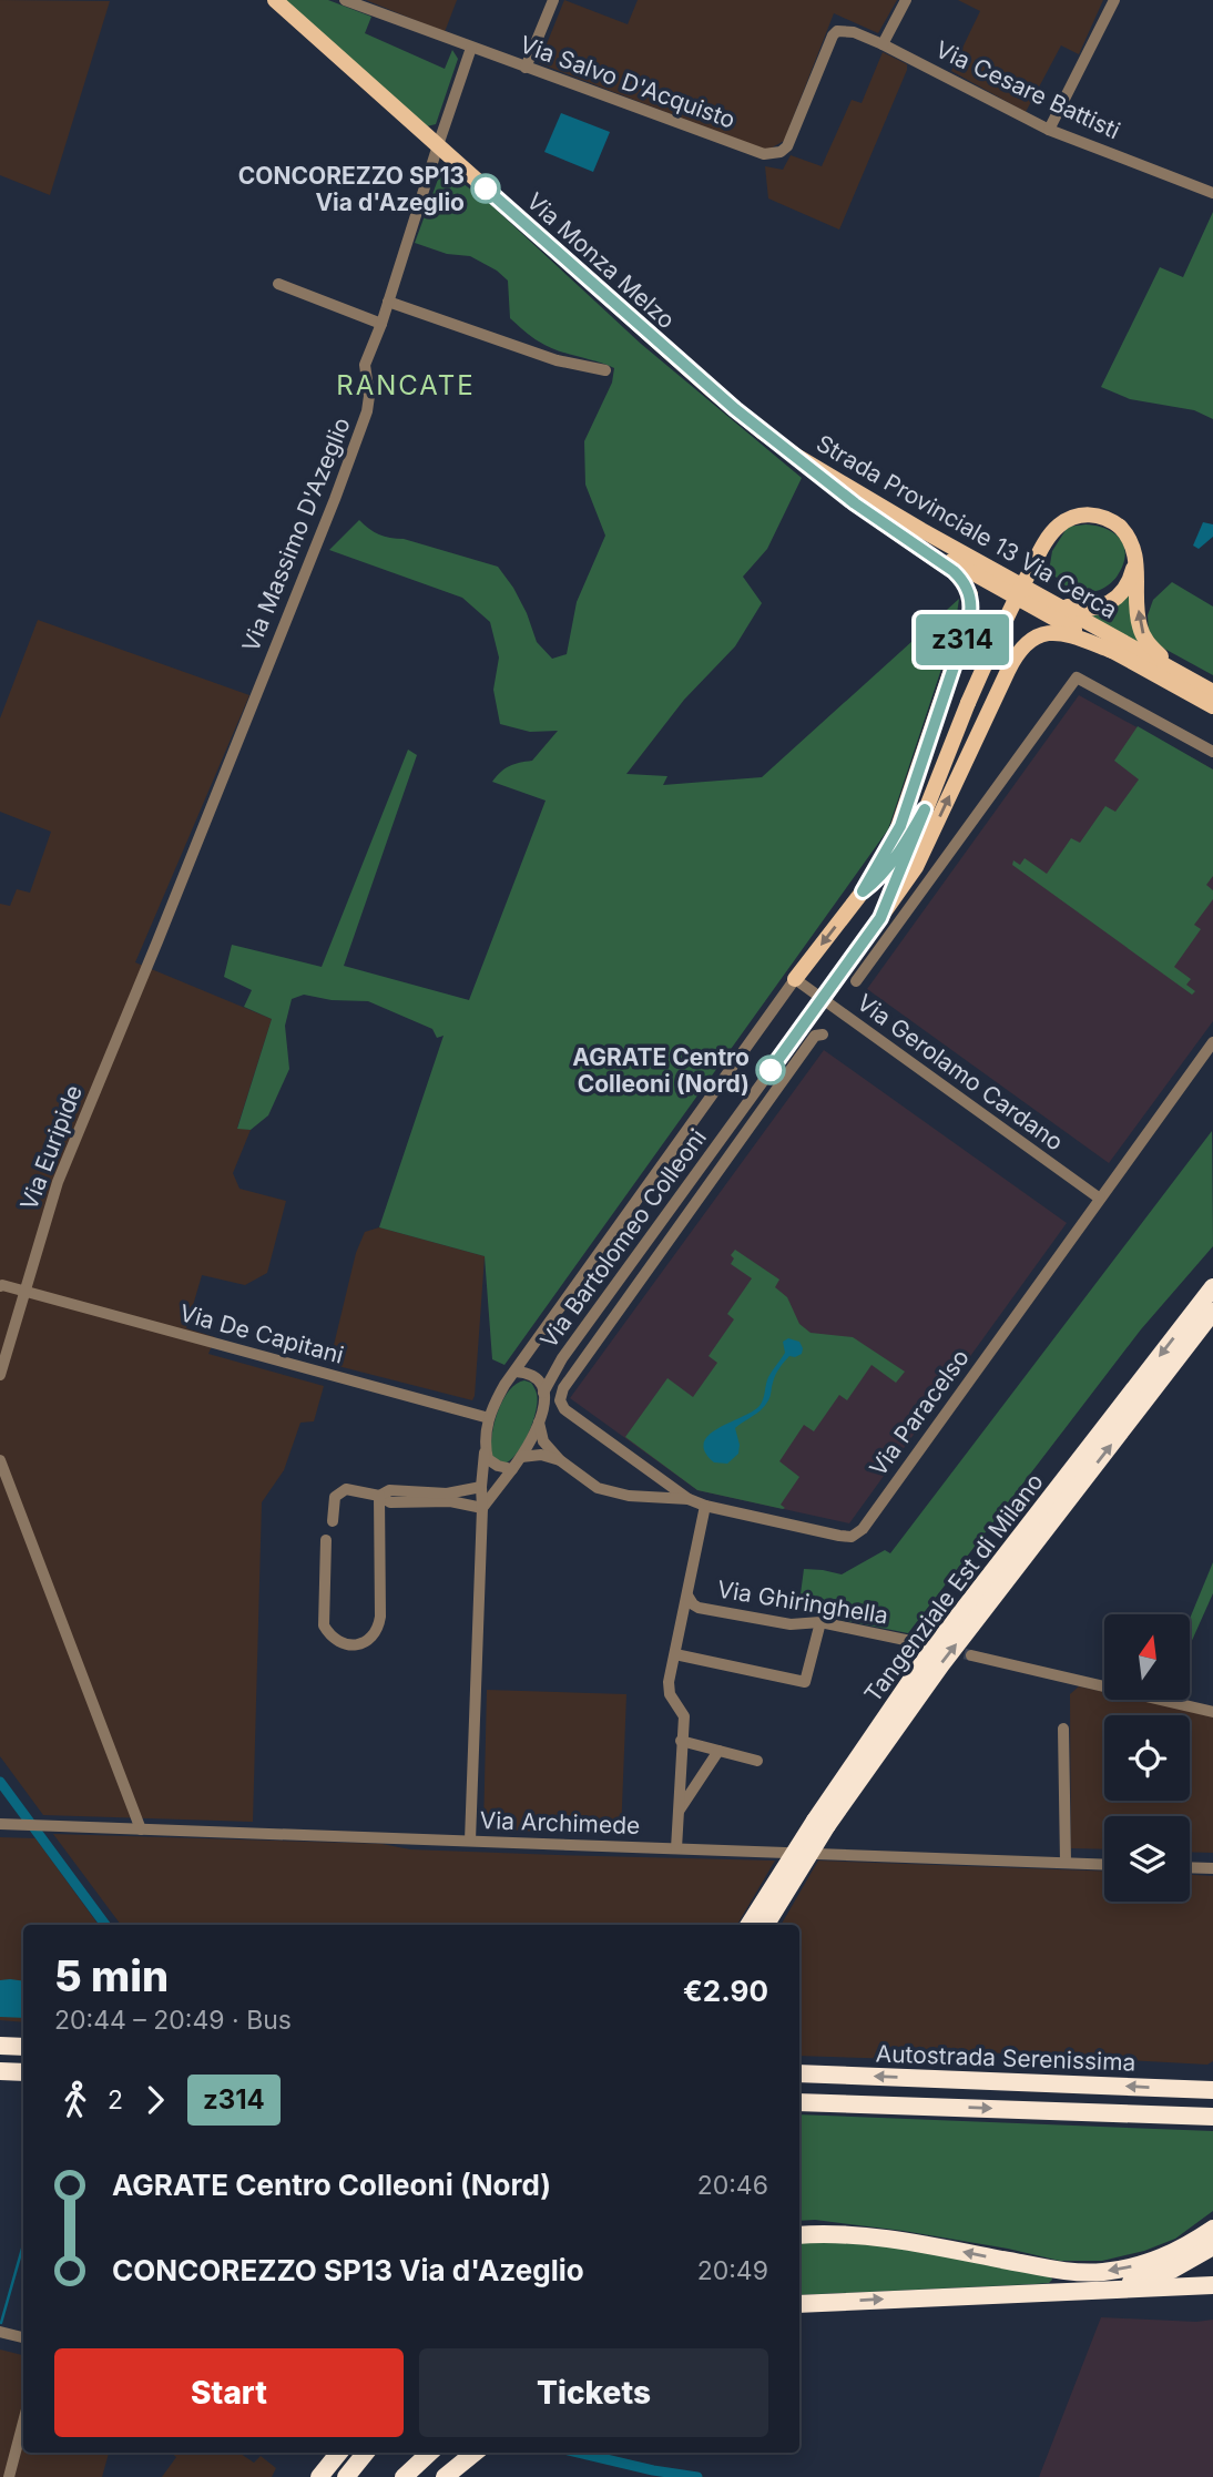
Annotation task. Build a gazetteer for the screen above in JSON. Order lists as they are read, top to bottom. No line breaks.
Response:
{"streets":{"highway":["Tangenziale Est di Milano","Autostrada Serenissima"],"main road":["Via Monza Melzo","Strada Provinciale 13 Via Cerca"],"street":["Via Salvo D'Acquisto","Via Cesare Battisti","Via Massimo D'Azeglio","Via Gerolamo Cardano","Via Euripide","Via Bartolomeo Colleoni","Via De Capitani","Via Paracelso","Via Ghiringhella","Via Archimede"]},"crossings":[["Via Salvo D'Acquisto","Via Cesare Battisti"],["Via Salvo D'Acquisto","Via Massimo D'Azeglio"],["Via Monza Melzo","Strada Provinciale 13 Via Cerca"],["Via Monza Melzo","Via Massimo D'Azeglio"],["Via Massimo D'Azeglio","Via Euripide"],["Via Gerolamo Cardano","Via Bartolomeo Colleoni"],["Via Gerolamo Cardano","Via Paracelso"],["Via Euripide","Via De Capitani"],["Via Bartolomeo Colleoni","Via De Capitani"],["Via Bartolomeo Colleoni","Via Paracelso"]],"districts":["RANCATE"],"places":["CONCOREZZO SP13 Via d'Azeglio","AGRATE Centro Colleoni (Nord)"],"lines":["bus line z314"],"north":"top","page":{"on_map":"z314","heading":["5 min","20:44 – 20:49 · Bus","€2.90"],"legs":["2","z314"],"list":[{"name":"AGRATE Centro Colleoni (Nord)","value":"20:46"},{"name":"CONCOREZZO SP13 Via d'Azeglio","value":"20:49"}],"buttons":["Start","Tickets"]}}
